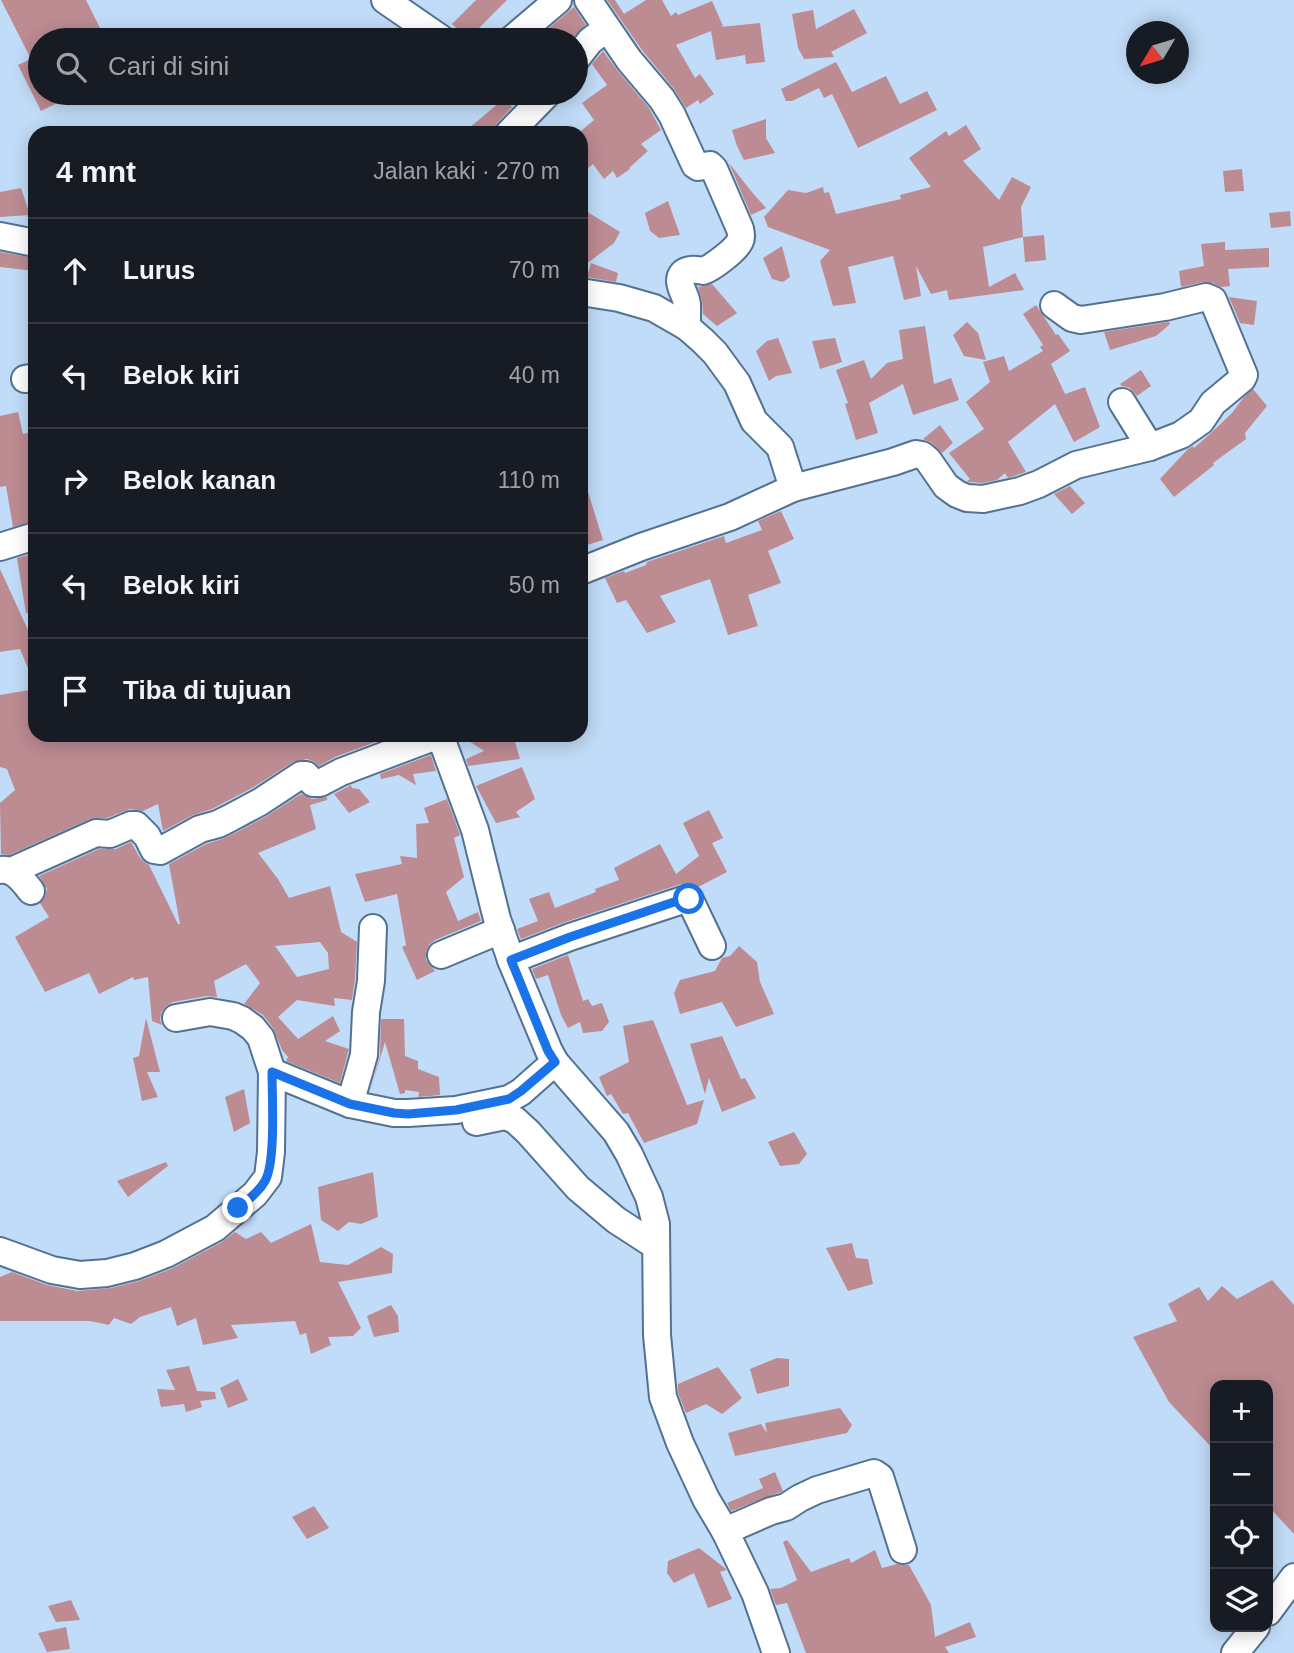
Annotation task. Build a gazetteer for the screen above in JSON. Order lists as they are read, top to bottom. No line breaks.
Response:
{"north":"bottom left","page":{"search":"Cari di sini","heading":["4 mnt","Jalan kaki · 270 m"],"list":[["Lurus","70 m"],["Belok kiri","40 m"],["Belok kanan","110 m"],["Belok kiri","50 m"],"Tiba di tujuan"],"map_buttons":["+","−"]}}
